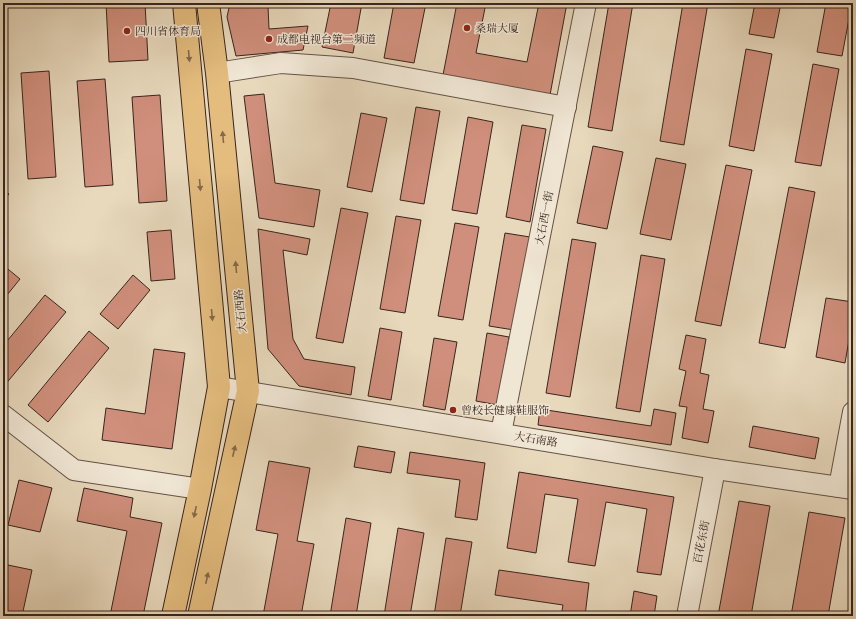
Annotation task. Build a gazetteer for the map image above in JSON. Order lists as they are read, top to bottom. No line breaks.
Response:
{"streets":{"main road":["大石西路"],"street":["大石西一街","大石南路","百花东街"]},"crossings":[["大石西一街","大石南路"],["大石西路","大石南路"],["大石南路","百花东街"]],"places":["桑瑞大厦","四川省体育局","成都电视台第二频道","曾校长健康鞋服饰"]}
